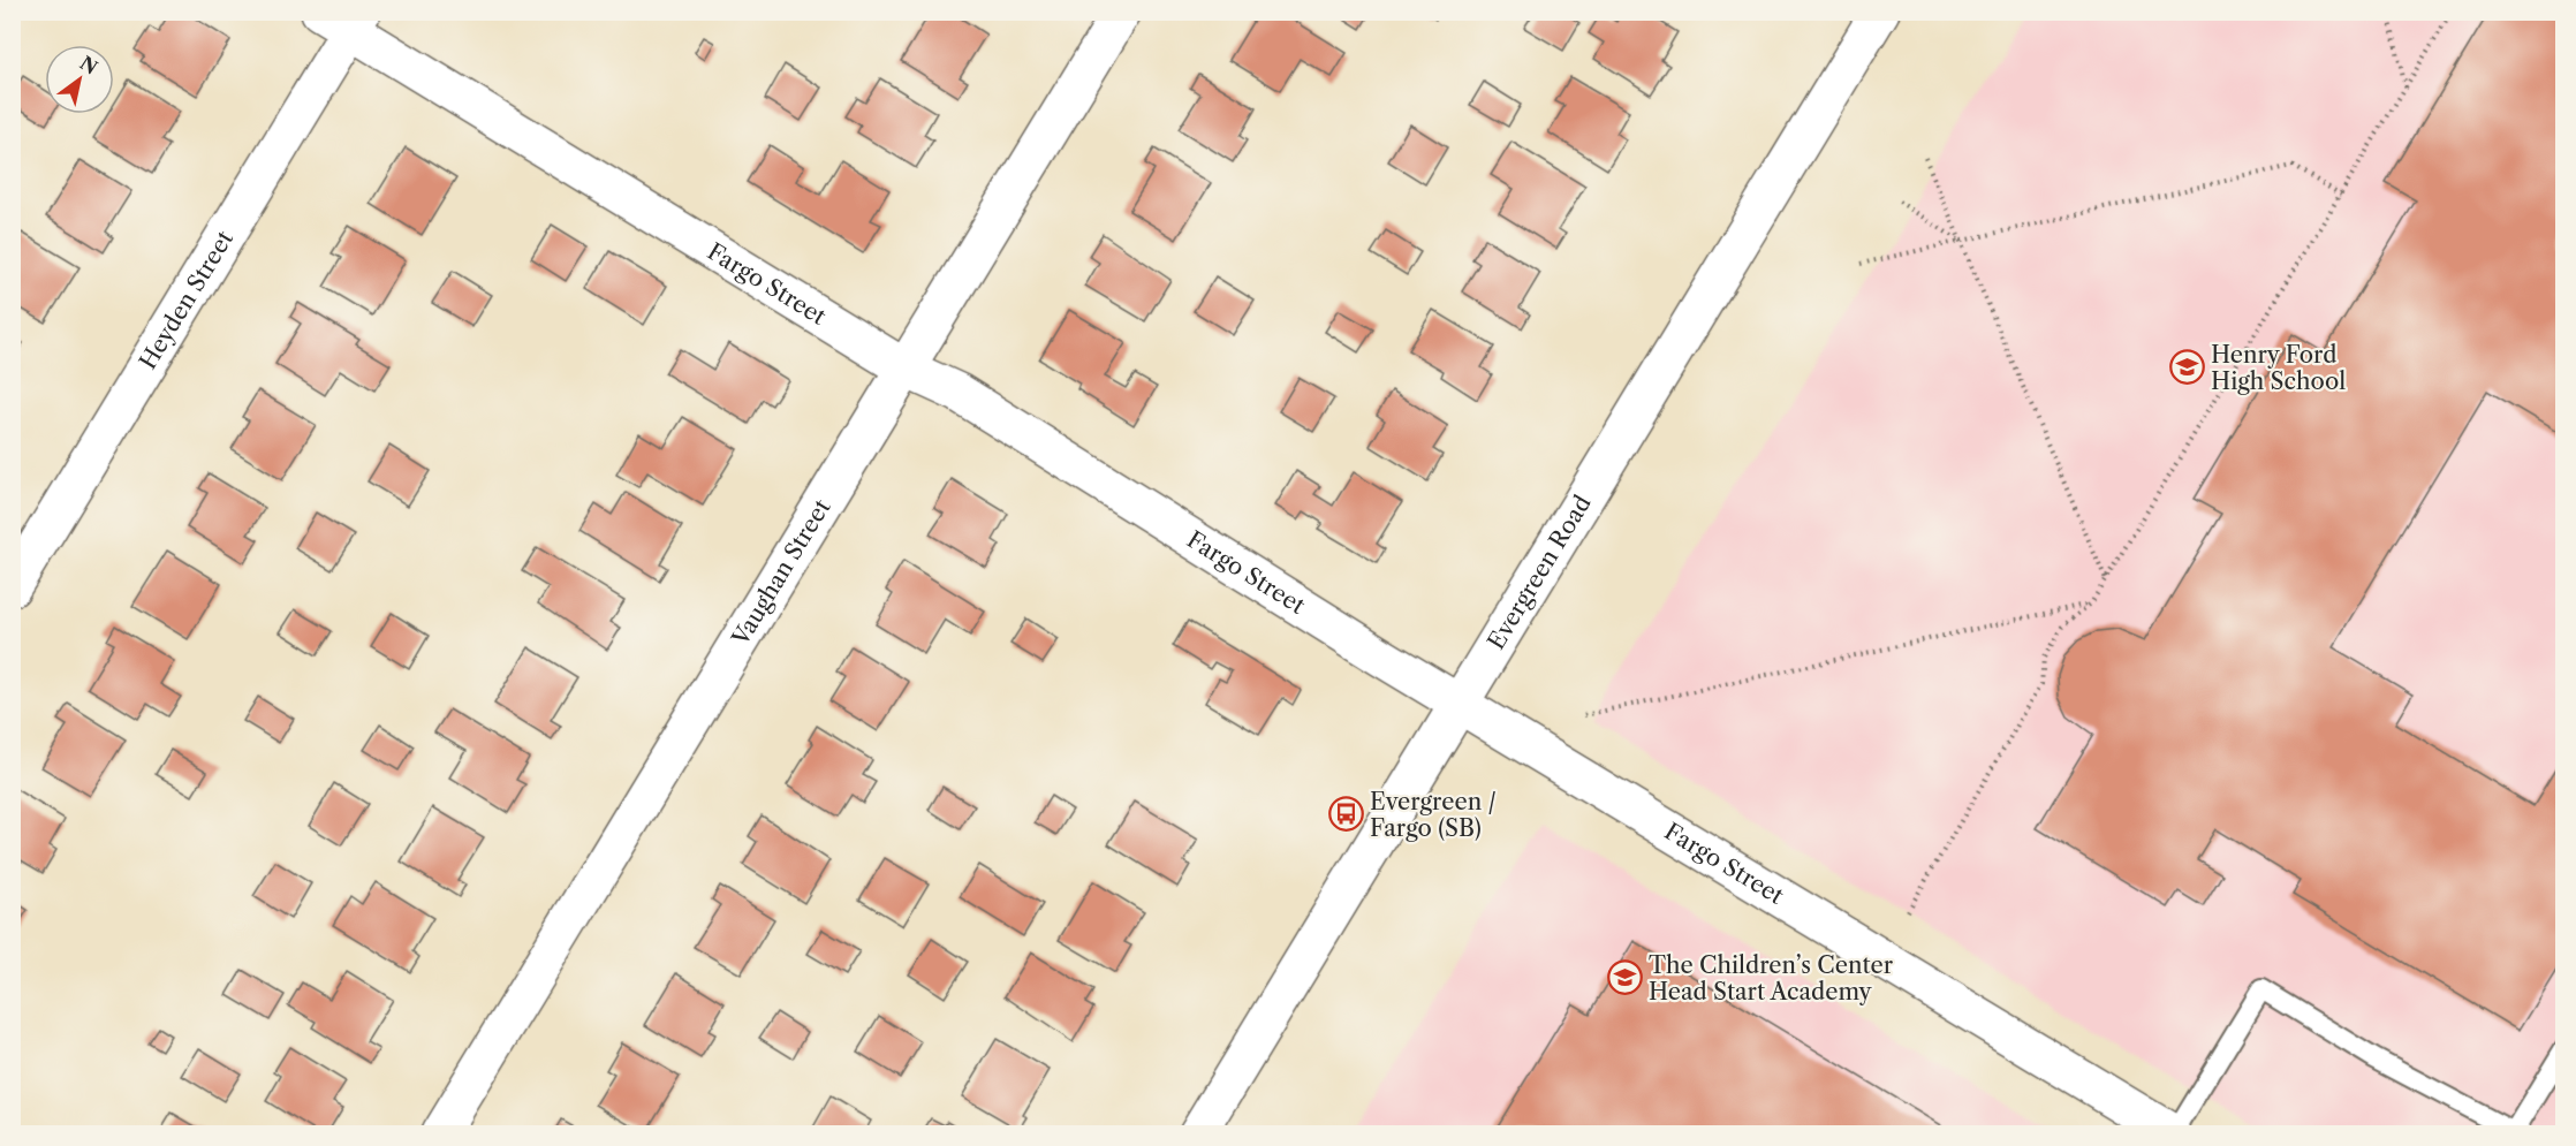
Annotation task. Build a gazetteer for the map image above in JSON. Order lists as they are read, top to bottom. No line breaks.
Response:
{"streets":{"street":["Fargo Street","Heyden Street","Vaughan Street","Evergreen Road"]},"crossings":[["Fargo Street","Heyden Street"],["Fargo Street","Vaughan Street"],["Fargo Street","Evergreen Road"]],"places":{"school or university":["Henry Ford High School","The Children’s Center Head Start Academy"],"bus stop":["Evergreen / Fargo (SB)"]},"north":"top right"}
